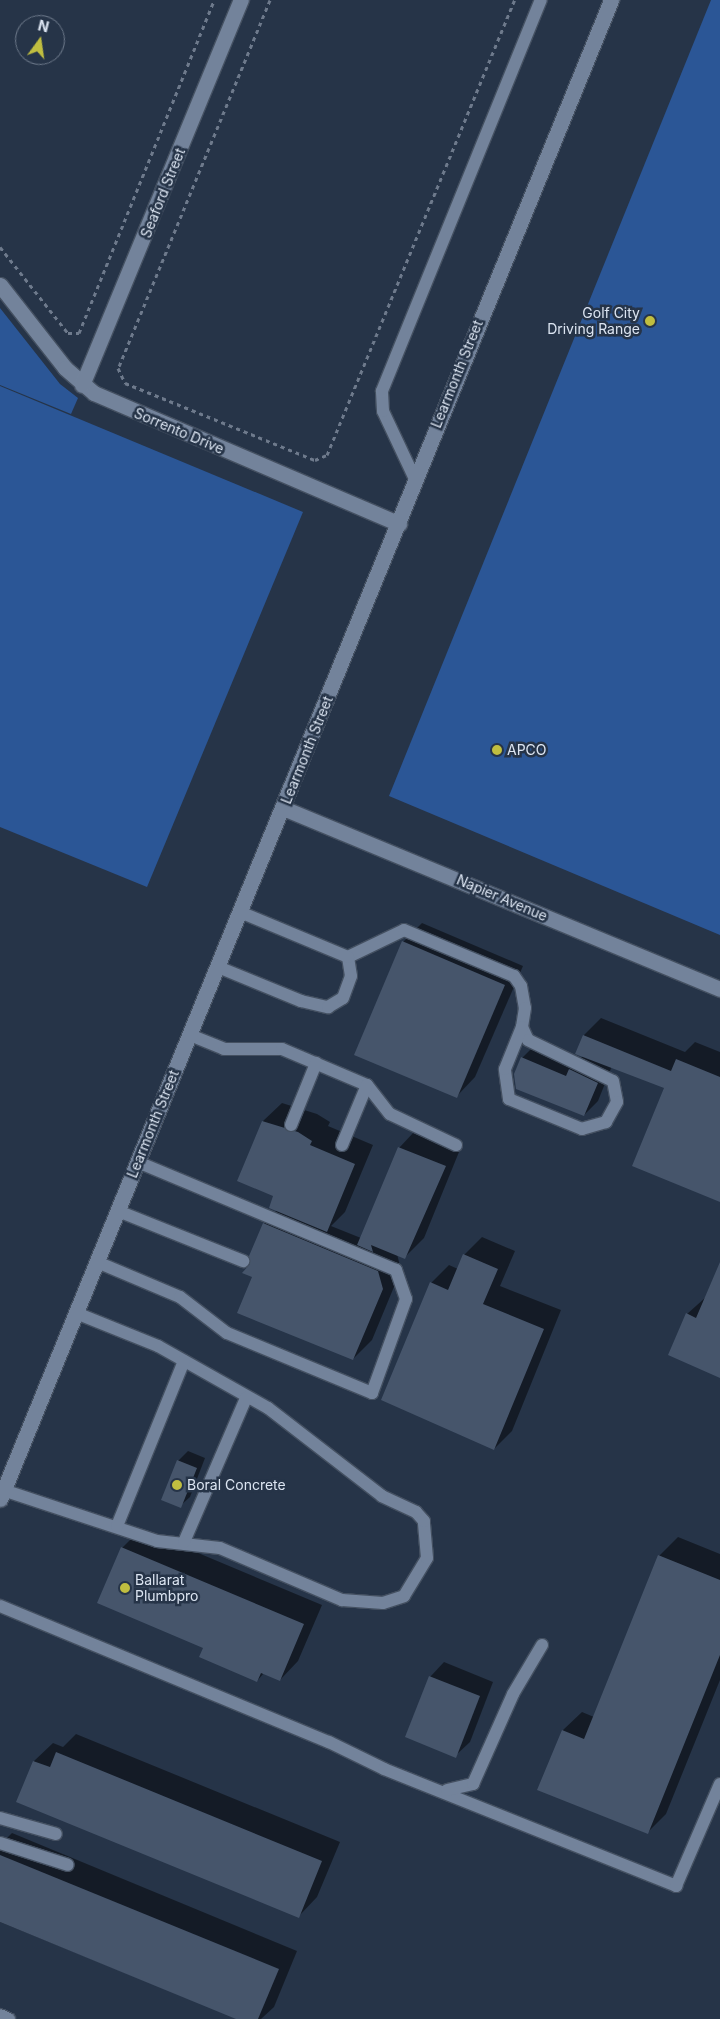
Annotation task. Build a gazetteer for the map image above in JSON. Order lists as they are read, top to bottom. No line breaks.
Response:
{"streets":{"street":["Seaford Street","Learmonth Street","Sorrento Drive","Napier Avenue"]},"crossings":[["Seaford Street","Sorrento Drive"],["Learmonth Street","Sorrento Drive"],["Learmonth Street","Napier Avenue"]],"places":["Golf City Driving Range","APCO","Boral Concrete","Ballarat Plumbpro"],"north":"top"}
